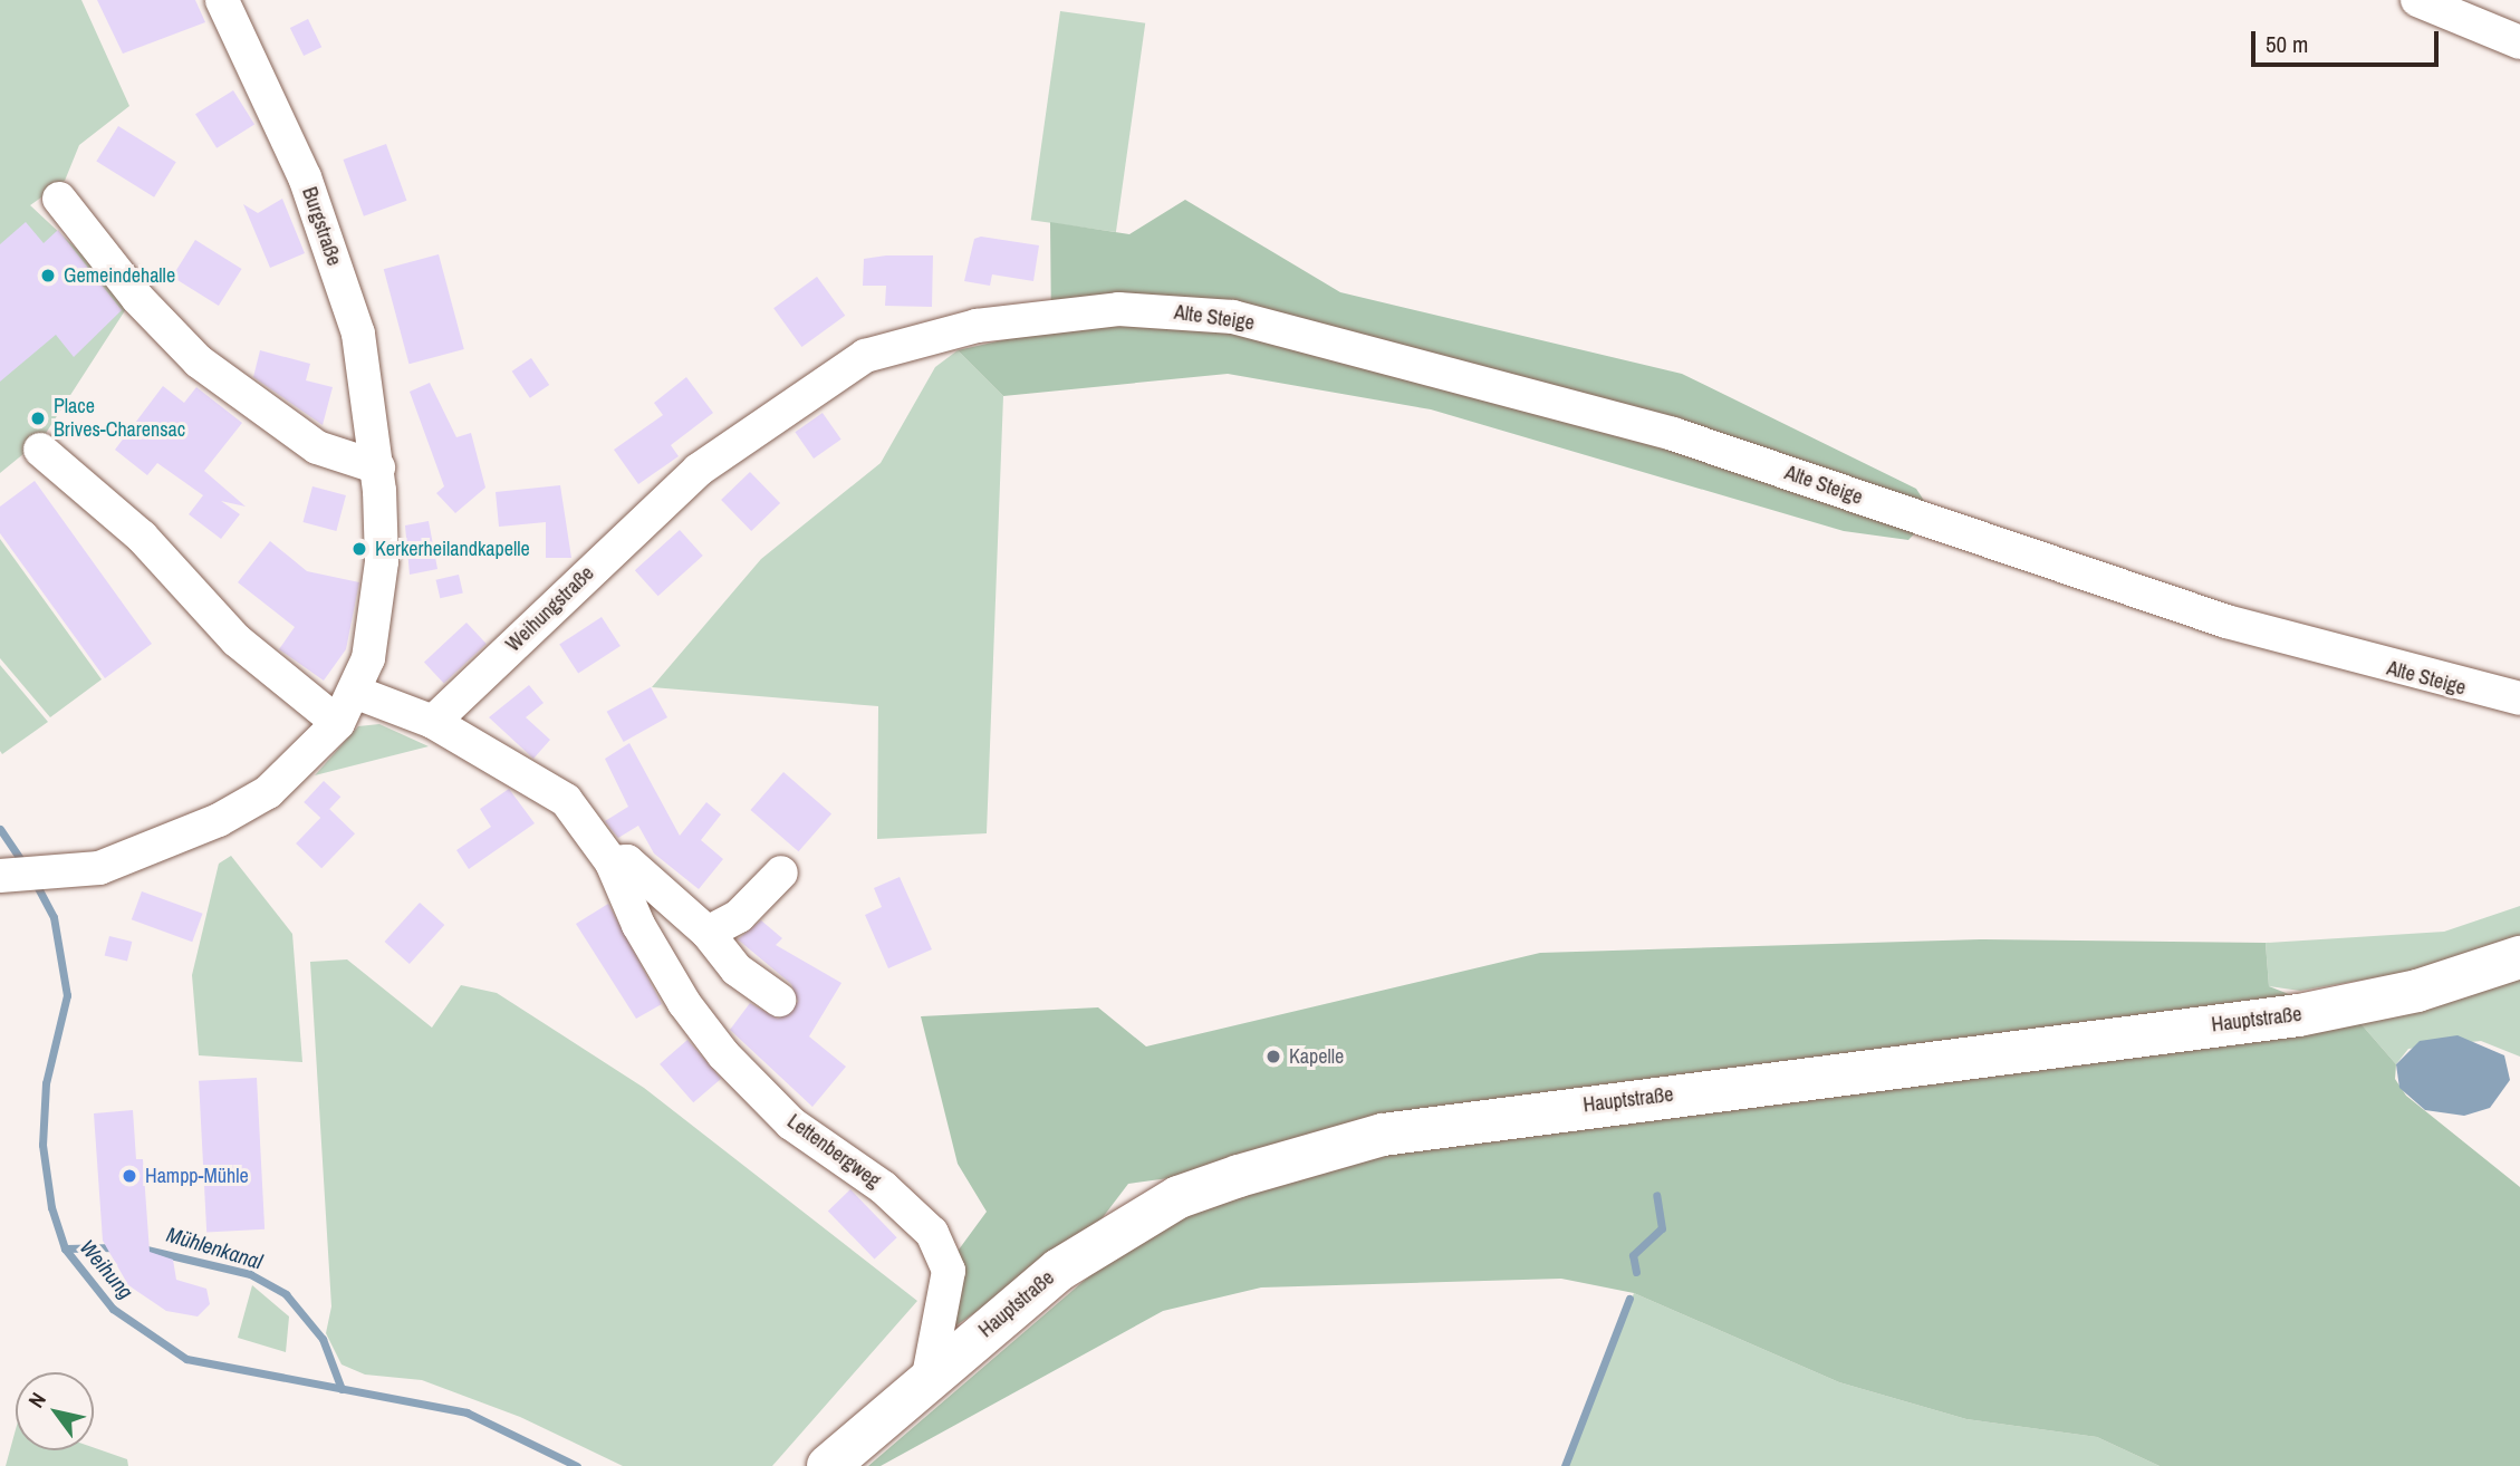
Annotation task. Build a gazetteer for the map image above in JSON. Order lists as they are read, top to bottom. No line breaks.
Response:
{"streets":{"main road":["Hauptstraße"],"street":["Burgstraße","Alte Steige","Weihungstraße","Lettenbergweg"]},"crossings":[["Alte Steige","Weihungstraße"],["Weihungstraße","Lettenbergweg"],["Hauptstraße","Lettenbergweg"]],"water":["Mühlenkanal","Weihung"],"places":["Gemeindehalle","Place Brives-Charensac","Kerkerheilandkapelle","Kapelle","Hampp-Mühle"],"scale_bar":"50 m","north":"top left"}
